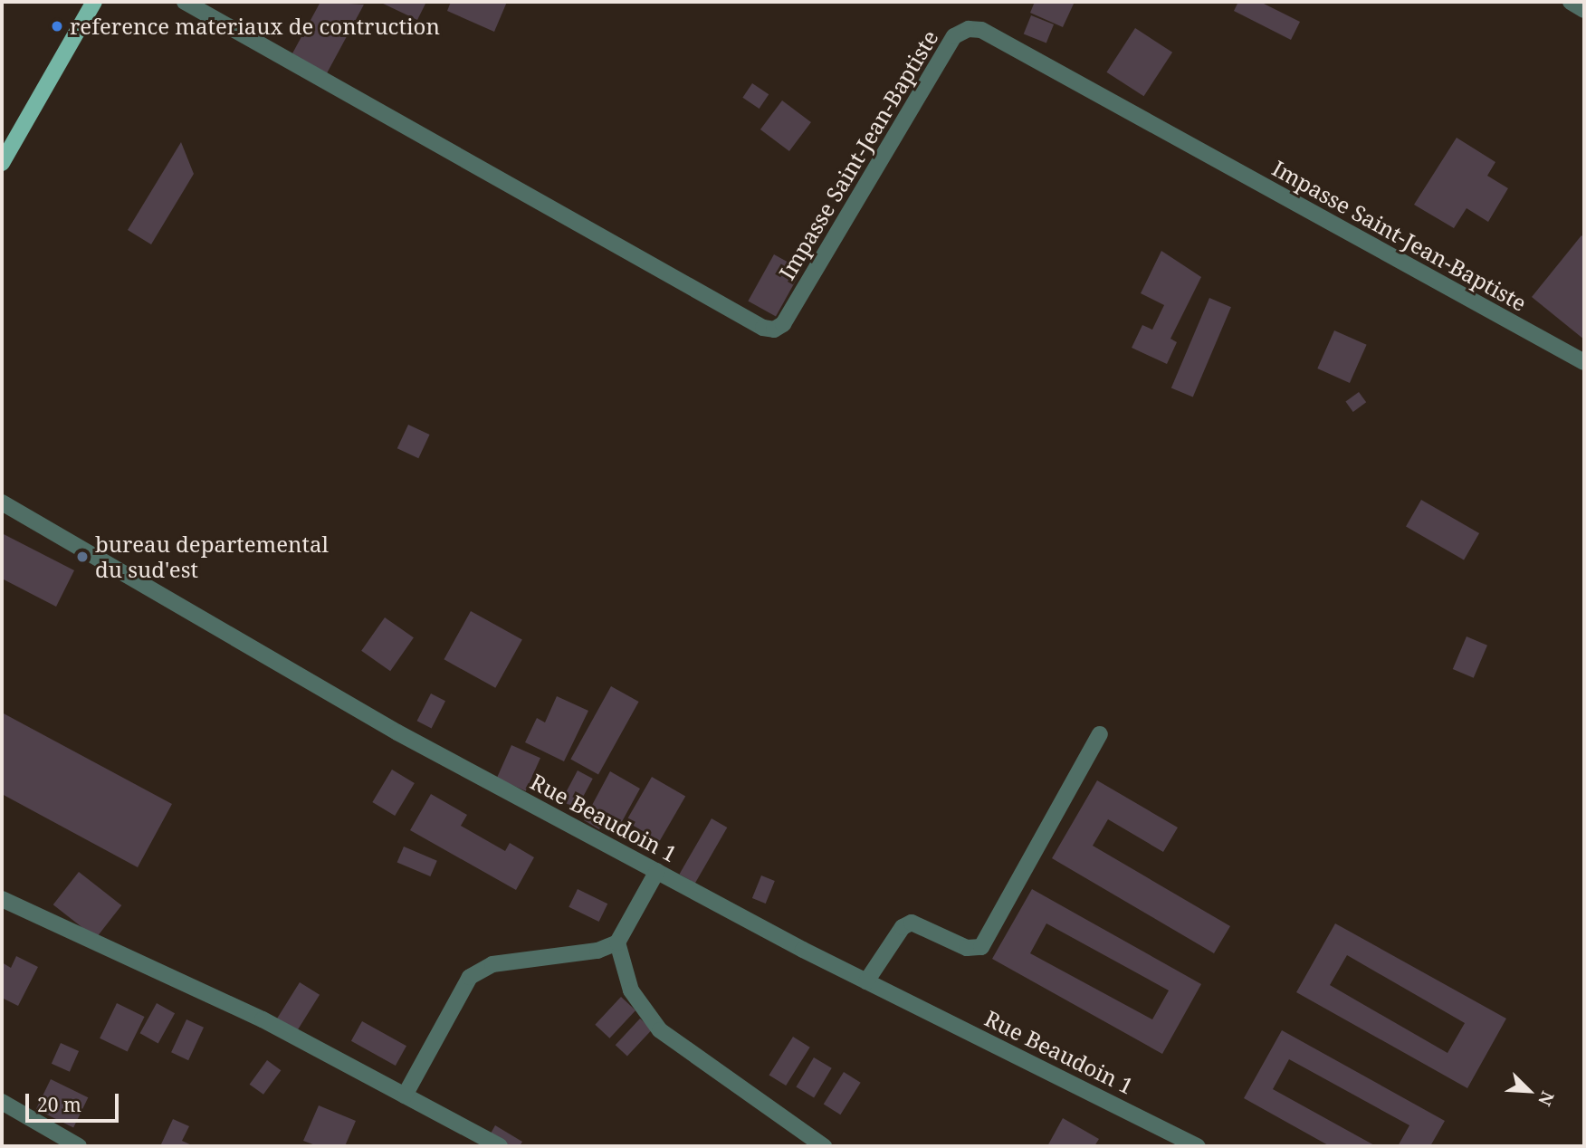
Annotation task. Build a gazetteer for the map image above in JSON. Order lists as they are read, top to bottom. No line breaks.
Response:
{"streets":{"street":["Impasse Saint-Jean-Baptiste","Rue Beaudoin 1"]},"places":["reference materiaux de contruction","bureau departemental du sud'est"],"scale_bar":"20 m","north":"bottom right"}
